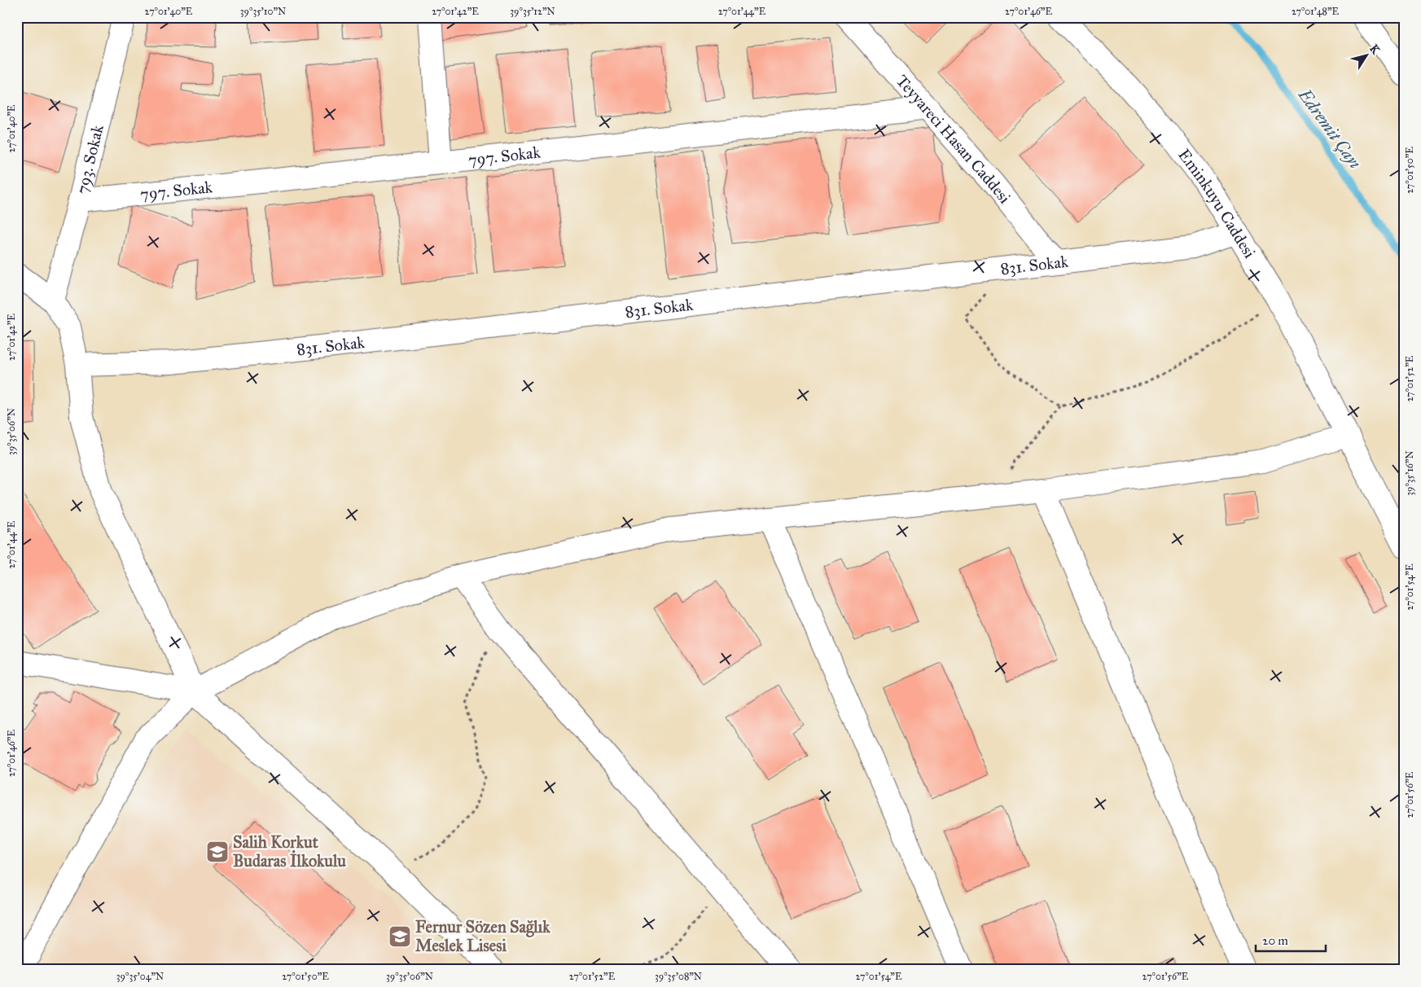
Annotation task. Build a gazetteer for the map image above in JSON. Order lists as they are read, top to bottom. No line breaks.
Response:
{"streets":{"street":["Teyyareci Hasan Caddesi","797. Sokak","793. Sokak","Eminkuyu Caddesi","831. Sokak"]},"crossings":[["Teyyareci Hasan Caddesi","797. Sokak"],["Teyyareci Hasan Caddesi","831. Sokak"],["797. Sokak","793. Sokak"],["Eminkuyu Caddesi","831. Sokak"]],"water":["Edremit Çayı"],"places":{"school or university":["Salih Korkut Budaras İlkokulu","Fernur Sözen Sağlık Meslek Lisesi"]},"scale_bar":"20 m","north":"top right","coordinates":["27°01'40\"E","39°35'10\"N","27°01'42\"E","39°35'12\"N","27°01'44\"E","27°01'46\"E","27°01'48\"E","27°01'50\"E","27°01'52\"E","39°35'06\"N","39°35'16\"N","27°01'54\"E","27°01'56\"E","39°35'04\"N","39°35'08\"N"]}
